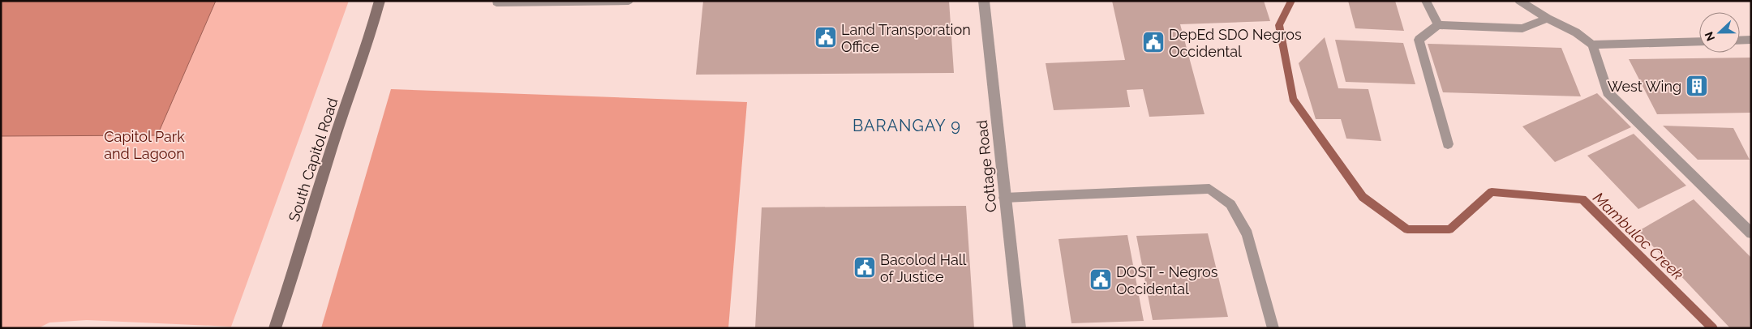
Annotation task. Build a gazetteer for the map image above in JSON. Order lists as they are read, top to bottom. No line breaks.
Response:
{"streets":{"street":["South Capitol Road","Cottage Road"]},"districts":["BARANGAY 9"],"water":["Mambuloc Creek"],"parks":["Capitol Park and Lagoon"],"places":{"public building":["Land Transporation Office","DepEd SDO Negros Occidental","Bacolod Hall of Justice","DOST - Negros Occidental"],"building":["West Wing"]},"north":"left"}
